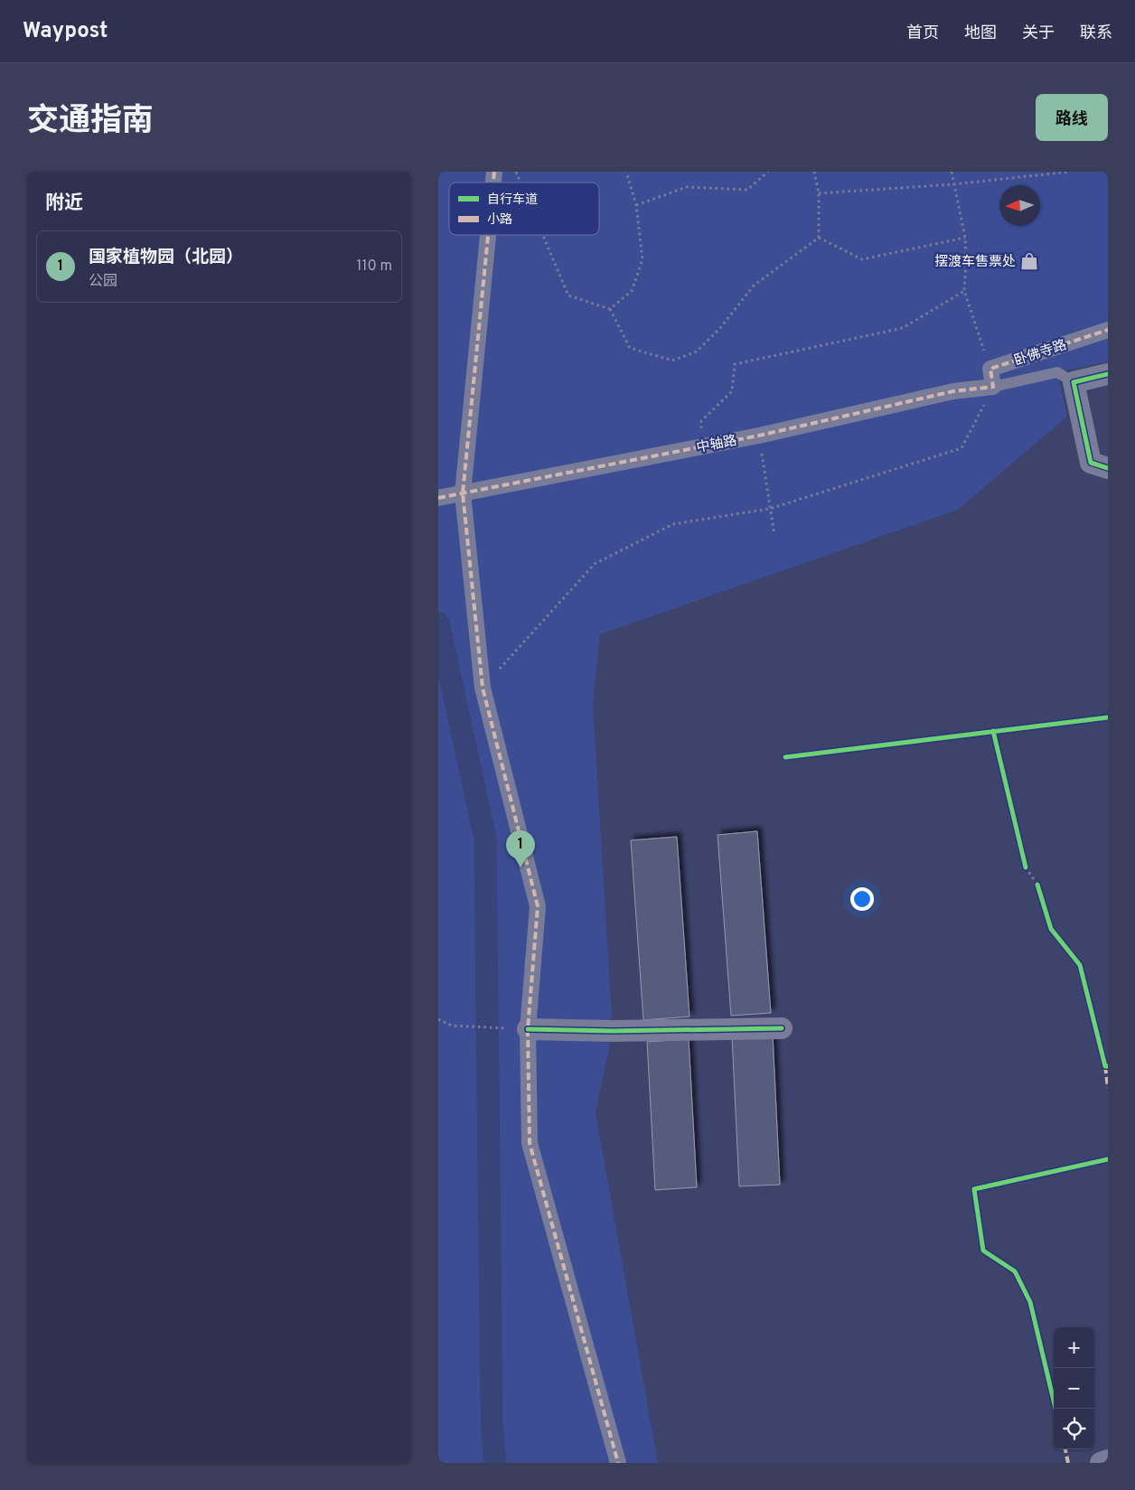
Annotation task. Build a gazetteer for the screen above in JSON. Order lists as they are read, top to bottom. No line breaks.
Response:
{"streets":{"street":["卧佛寺路","中轴路"]},"places":{"shop":["摆渡车售票处"]},"legend":["自行车道","小路"],"north":"left","page":{"header":"Waypost","nav":["首页","地图","关于","联系"],"title":"交通指南","buttons":"路线","heading":"附近","list":[{"mark":"1","name":"国家植物园（北园）","note":"公园","value":"110 m"}],"pins":"1","map_buttons":["+","−"]}}
